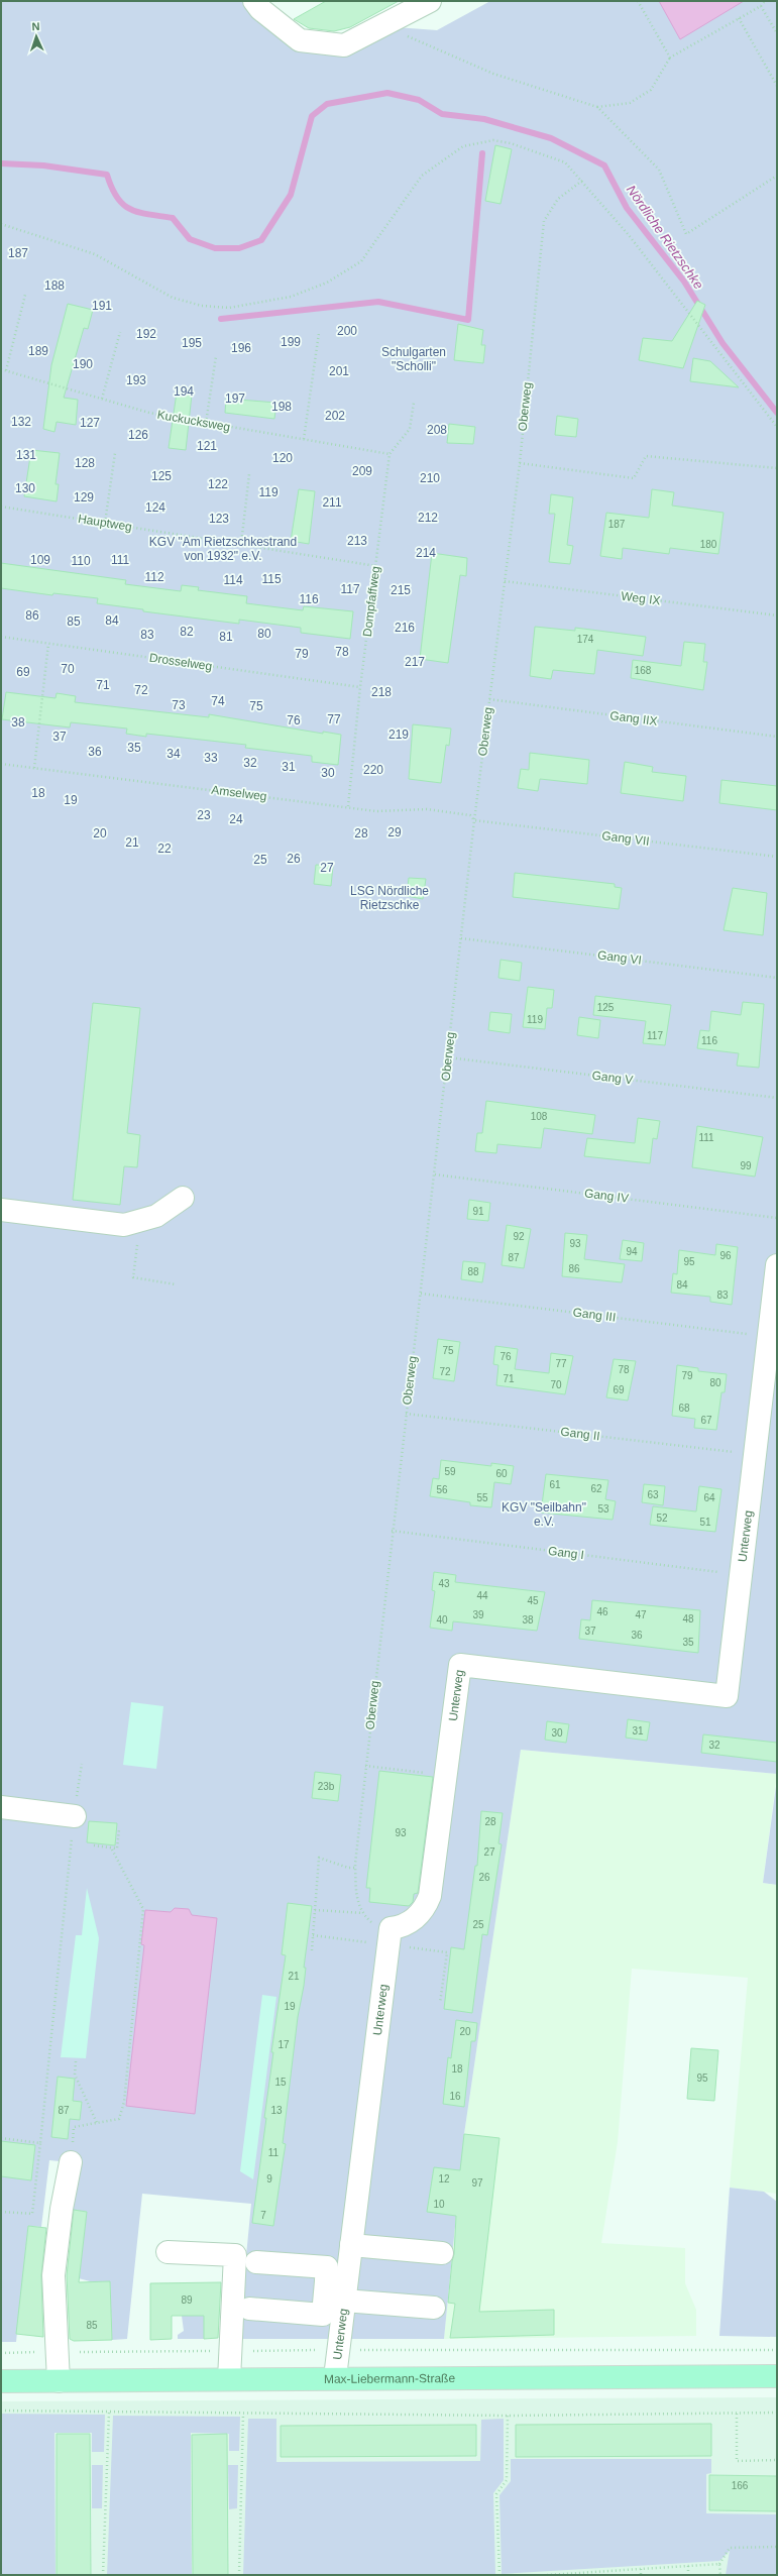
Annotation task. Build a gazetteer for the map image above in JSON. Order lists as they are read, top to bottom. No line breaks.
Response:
{"streets":{"main road":["Max-Liebermann-Straße"],"lane":["Unterweg"],"path":["Oberweg","Kuckucksweg","Hauptweg","Weg IX","Dompfaffweg","Drosselweg","Gang IIX","Amselweg","Gang VII","Gang VI","Gang V","Gang IV","Gang III","Gang II","Gang I"]},"crossings":[["Oberweg","Weg IX"],["Oberweg","Gang IIX"],["Oberweg","Amselweg"],["Oberweg","Gang VII"],["Oberweg","Gang VI"],["Oberweg","Gang V"],["Oberweg","Gang IV"],["Oberweg","Gang III"],["Oberweg","Gang II"],["Oberweg","Gang I"],["Kuckucksweg","Dompfaffweg"],["Hauptweg","Dompfaffweg"],["Dompfaffweg","Drosselweg"],["Dompfaffweg","Amselweg"],["Amselweg","Gang VII"],["Gang III","Unterweg"],["Gang II","Unterweg"],["Unterweg","Gang I"],["Unterweg","Max-Liebermann-Straße"]],"water":["Nördliche Rietzschke"],"parks":["187","188","191","200","192","199","195","196","189","Schulgarten \"Scholli\"","190","201","193","194","197","198","202","132","127","208","126","121","131","120","128","209","125","210","122","130","119","129","211","124","212","123","213","KGV \"Am Rietzschkestrand von 1932\" e.V.","214","109","111","110","112","115","114","117","215","116","86","84","85","216","82","80","83","81","78","79","217","70","69","71","72","218","74","73","75","77","76","38","219","37","35","36","34","33","32","31","220","30","18","19","23","24","29","20","28","21","22","26","25","27","LSG Nördliche Rietzschke","KGV \"Seilbahn\" e.V."],"house_numbers":["187","180","174","168","125","119","117","116","108","111","99","91","92","93","94","96","87","95","86","88","84","83","75","76","77","78","72","79","71","80","70","69","68","67","59","60","61","62","56","63","55","64","53","52","51","43","44","45","46","39","47","48","40","38","37","36","35","31","30","32","23b","28","93","27","26","25","21","19","20","17","18","95","15","16","87","13","11","9","12","97","10","7","89","85","166"],"north":"top"}
